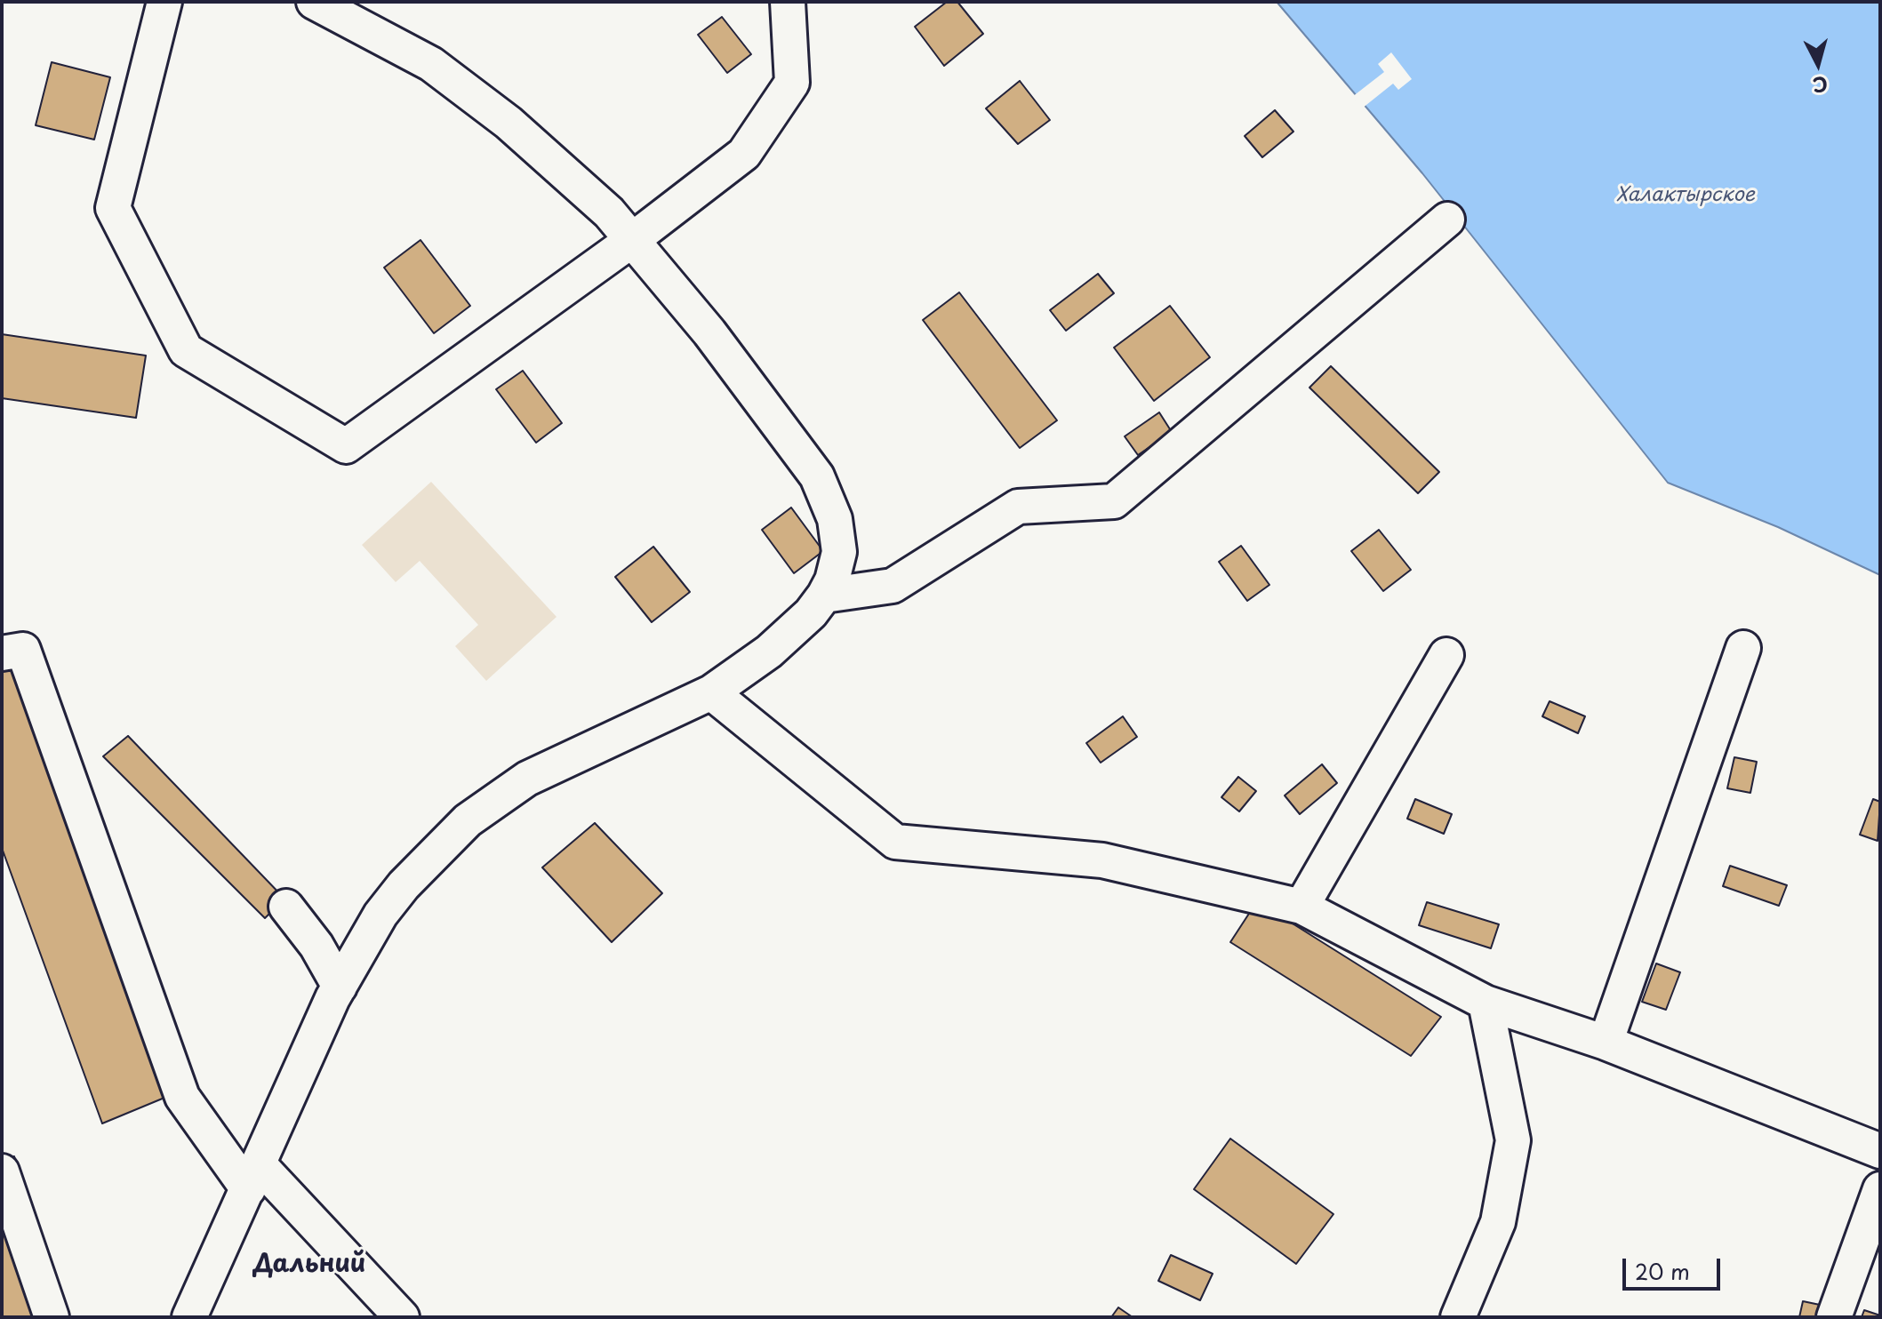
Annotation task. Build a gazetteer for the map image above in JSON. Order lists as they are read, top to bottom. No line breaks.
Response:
{"districts":["Дальний"],"water":["Халактырское"],"scale_bar":"20 m","north":"bottom"}
